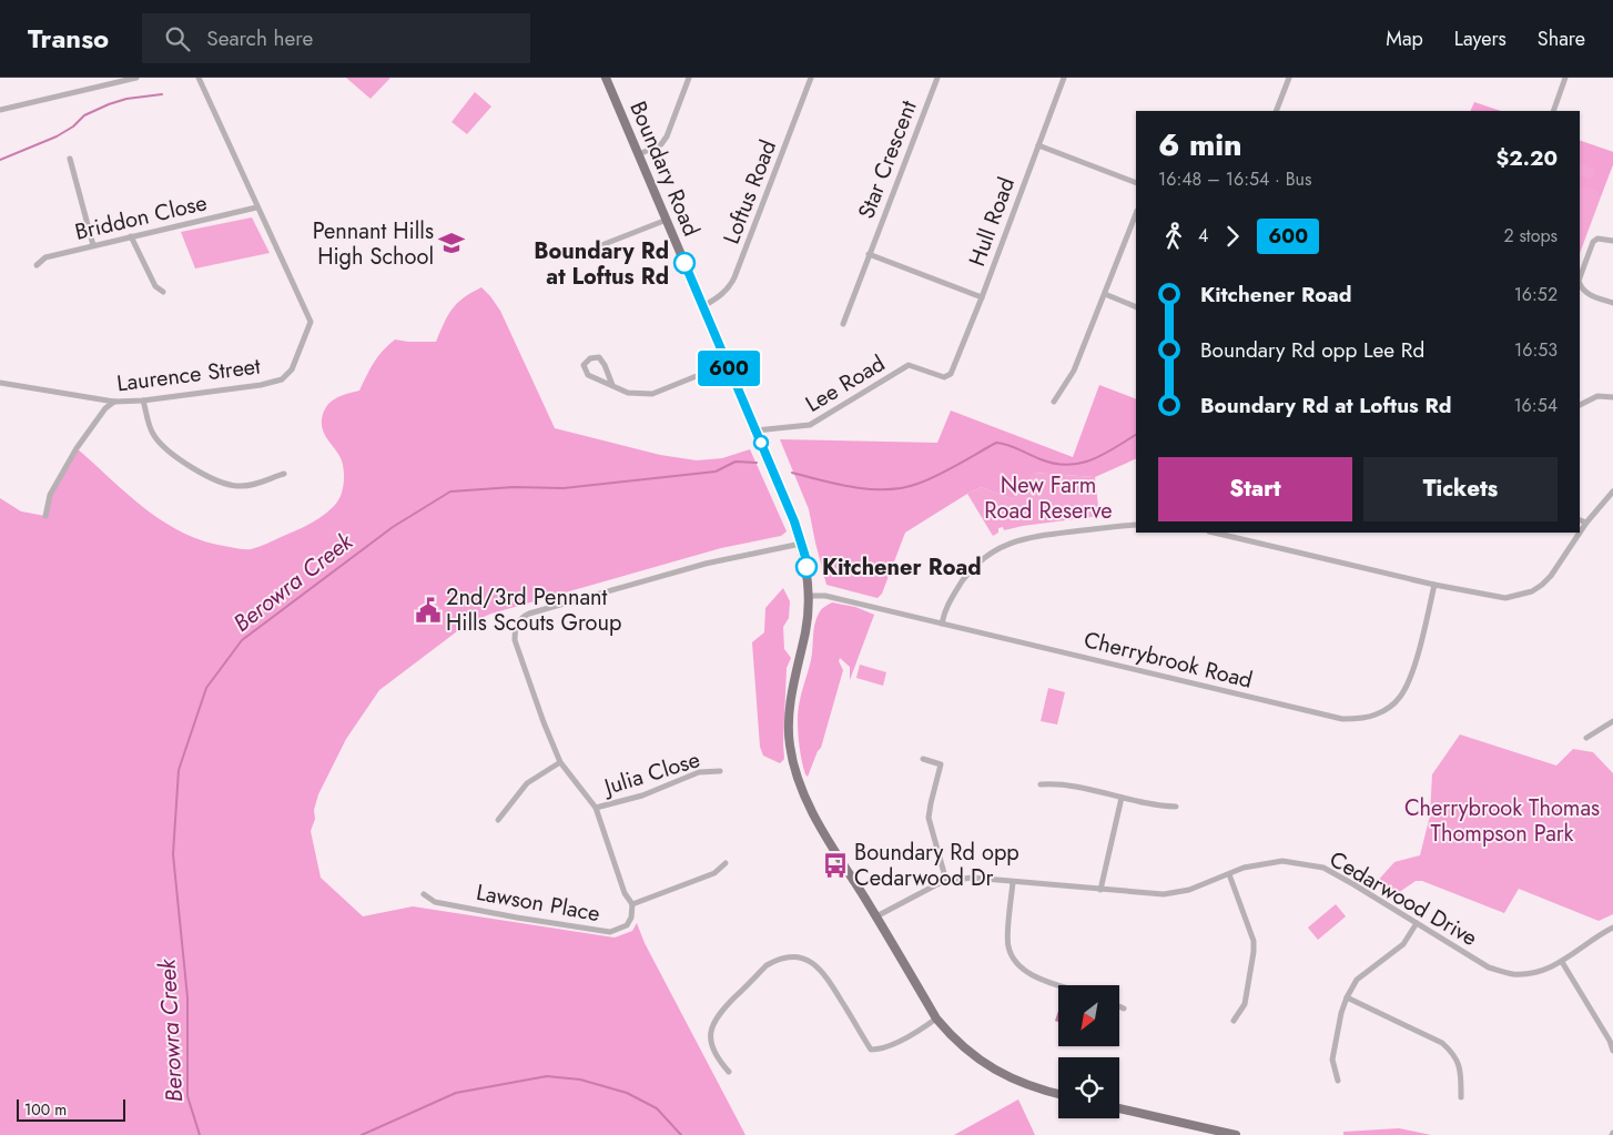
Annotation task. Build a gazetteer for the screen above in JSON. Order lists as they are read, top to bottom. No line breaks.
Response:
{"streets":{"main road":["Boundary Road"],"street":["Star Crescent","Loftus Road","Briddon Close","Hull Road","Laurence Street","Lee Road","Cherrybrook Road","Julia Close","Cedarwood Drive","Lawson Place"]},"crossings":[["Boundary Road","Loftus Road"],["Boundary Road","Lee Road"],["Boundary Road","Cherrybrook Road"],["Boundary Road","Cedarwood Drive"],["Briddon Close","Laurence Street"],["Hull Road","Lee Road"]],"water":["Berowra Creek"],"parks":["New Farm Road Reserve","Cherrybrook Thomas Thompson Park"],"places":{"school or university":["Pennant Hills High School"],"other":["Boundary Rd at Loftus Rd","Kitchener Road"],"public building":["2nd/3rd Pennant Hills Scouts Group"],"bus stop":["Boundary Rd opp Cedarwood Dr"]},"lines":["bus line 600"],"scale_bar":"100 m","north":"bottom left","page":{"header":"Transo","search":"Search here","nav":["Map","Layers","Share"],"on_map":"600","heading":["6 min","16:48 – 16:54 · Bus","$2.20"],"legs":["4","600","2 stops"],"list":[{"name":"Kitchener Road","value":"16:52"},{"name":"Boundary Rd opp Lee Rd","value":"16:53"},{"name":"Boundary Rd at Loftus Rd","value":"16:54"}],"buttons":["Start","Tickets"],"scale":"100 m"}}
